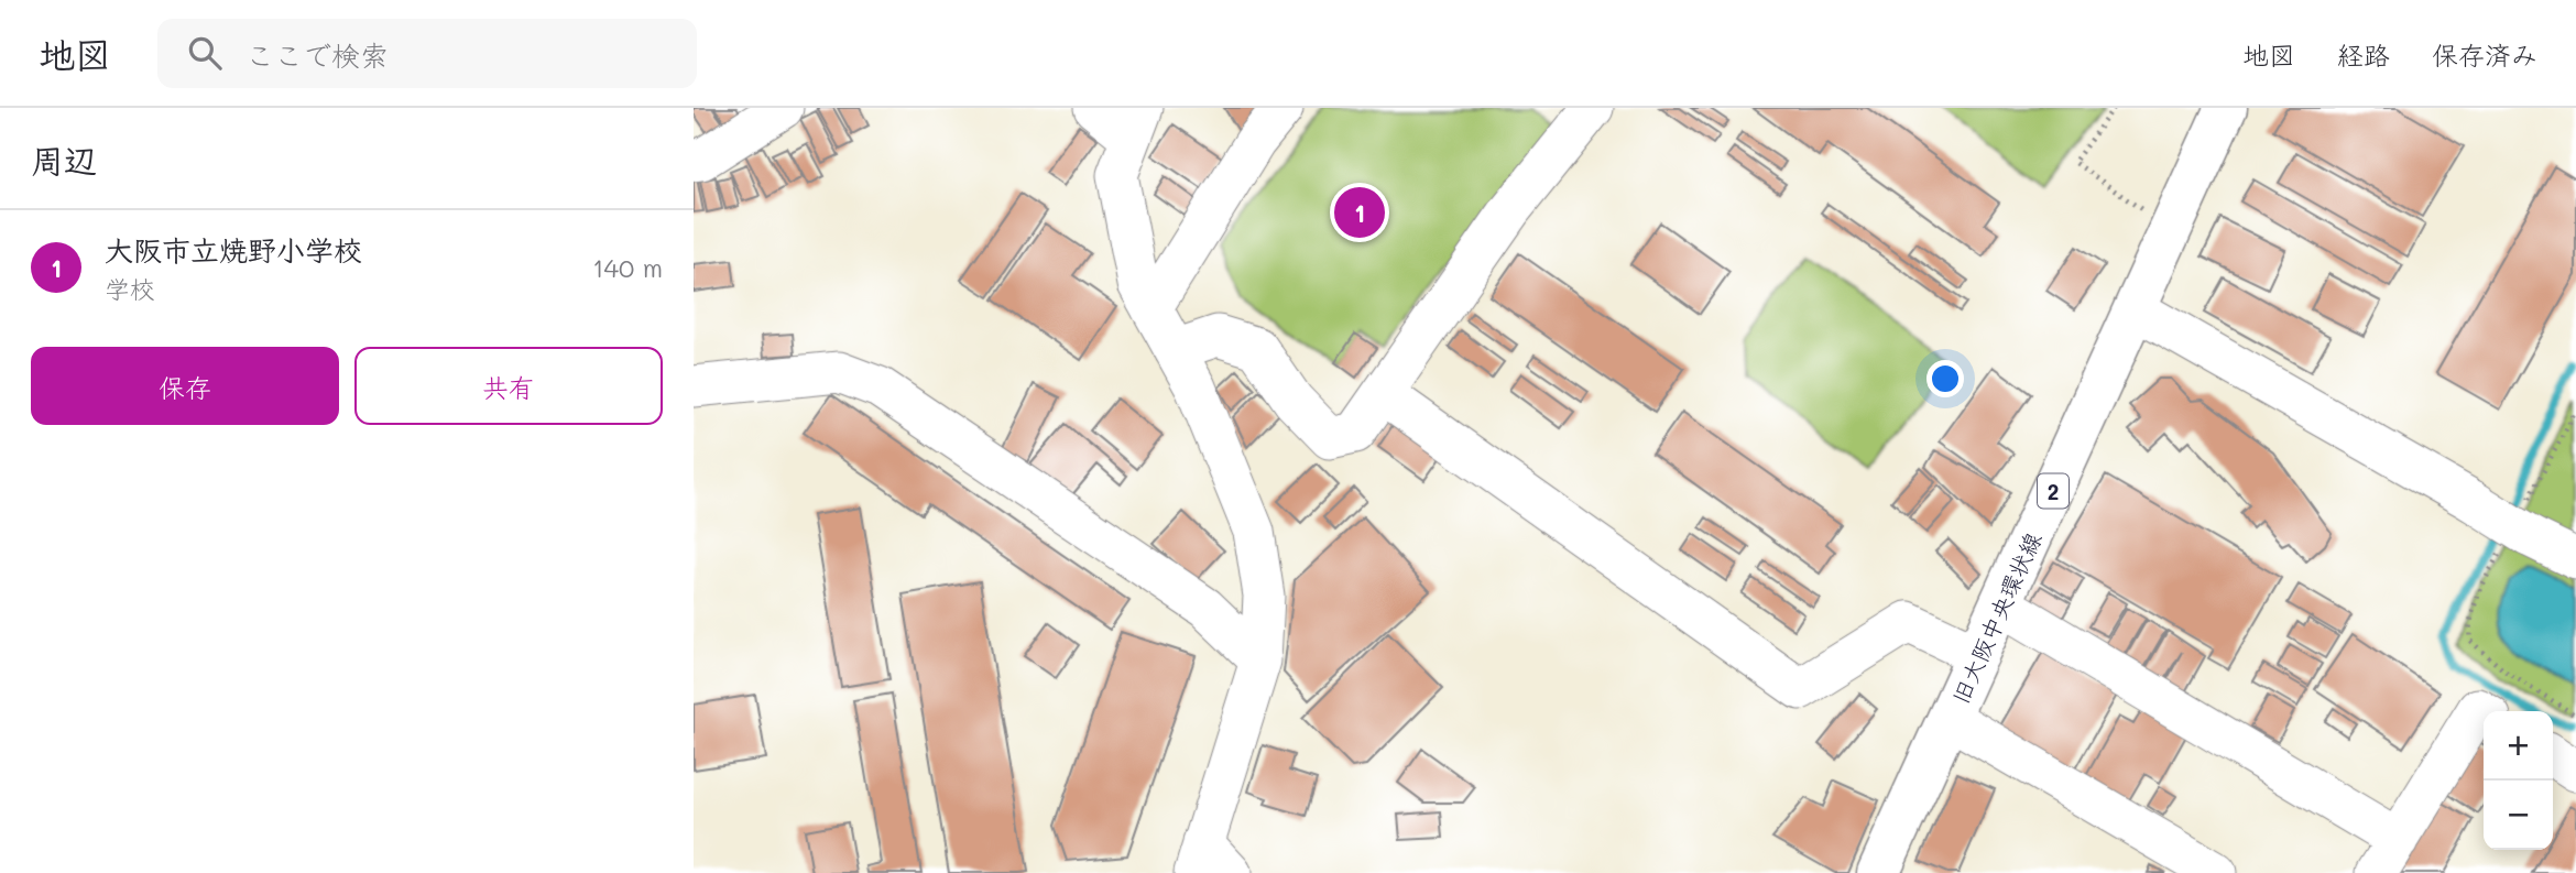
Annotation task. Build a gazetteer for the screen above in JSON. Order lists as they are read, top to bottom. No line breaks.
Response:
{"streets":{"main road":["2","旧大阪中央環状線"]},"page":{"header":"地図","search":"ここで検索","nav":["地図","経路","保存済み"],"heading":"周辺","pins":"1","list":[{"mark":"1","name":"大阪市立焼野小学校","note":"学校","value":"140 m"}],"buttons":["保存","共有"],"map_buttons":["+","−"]}}
